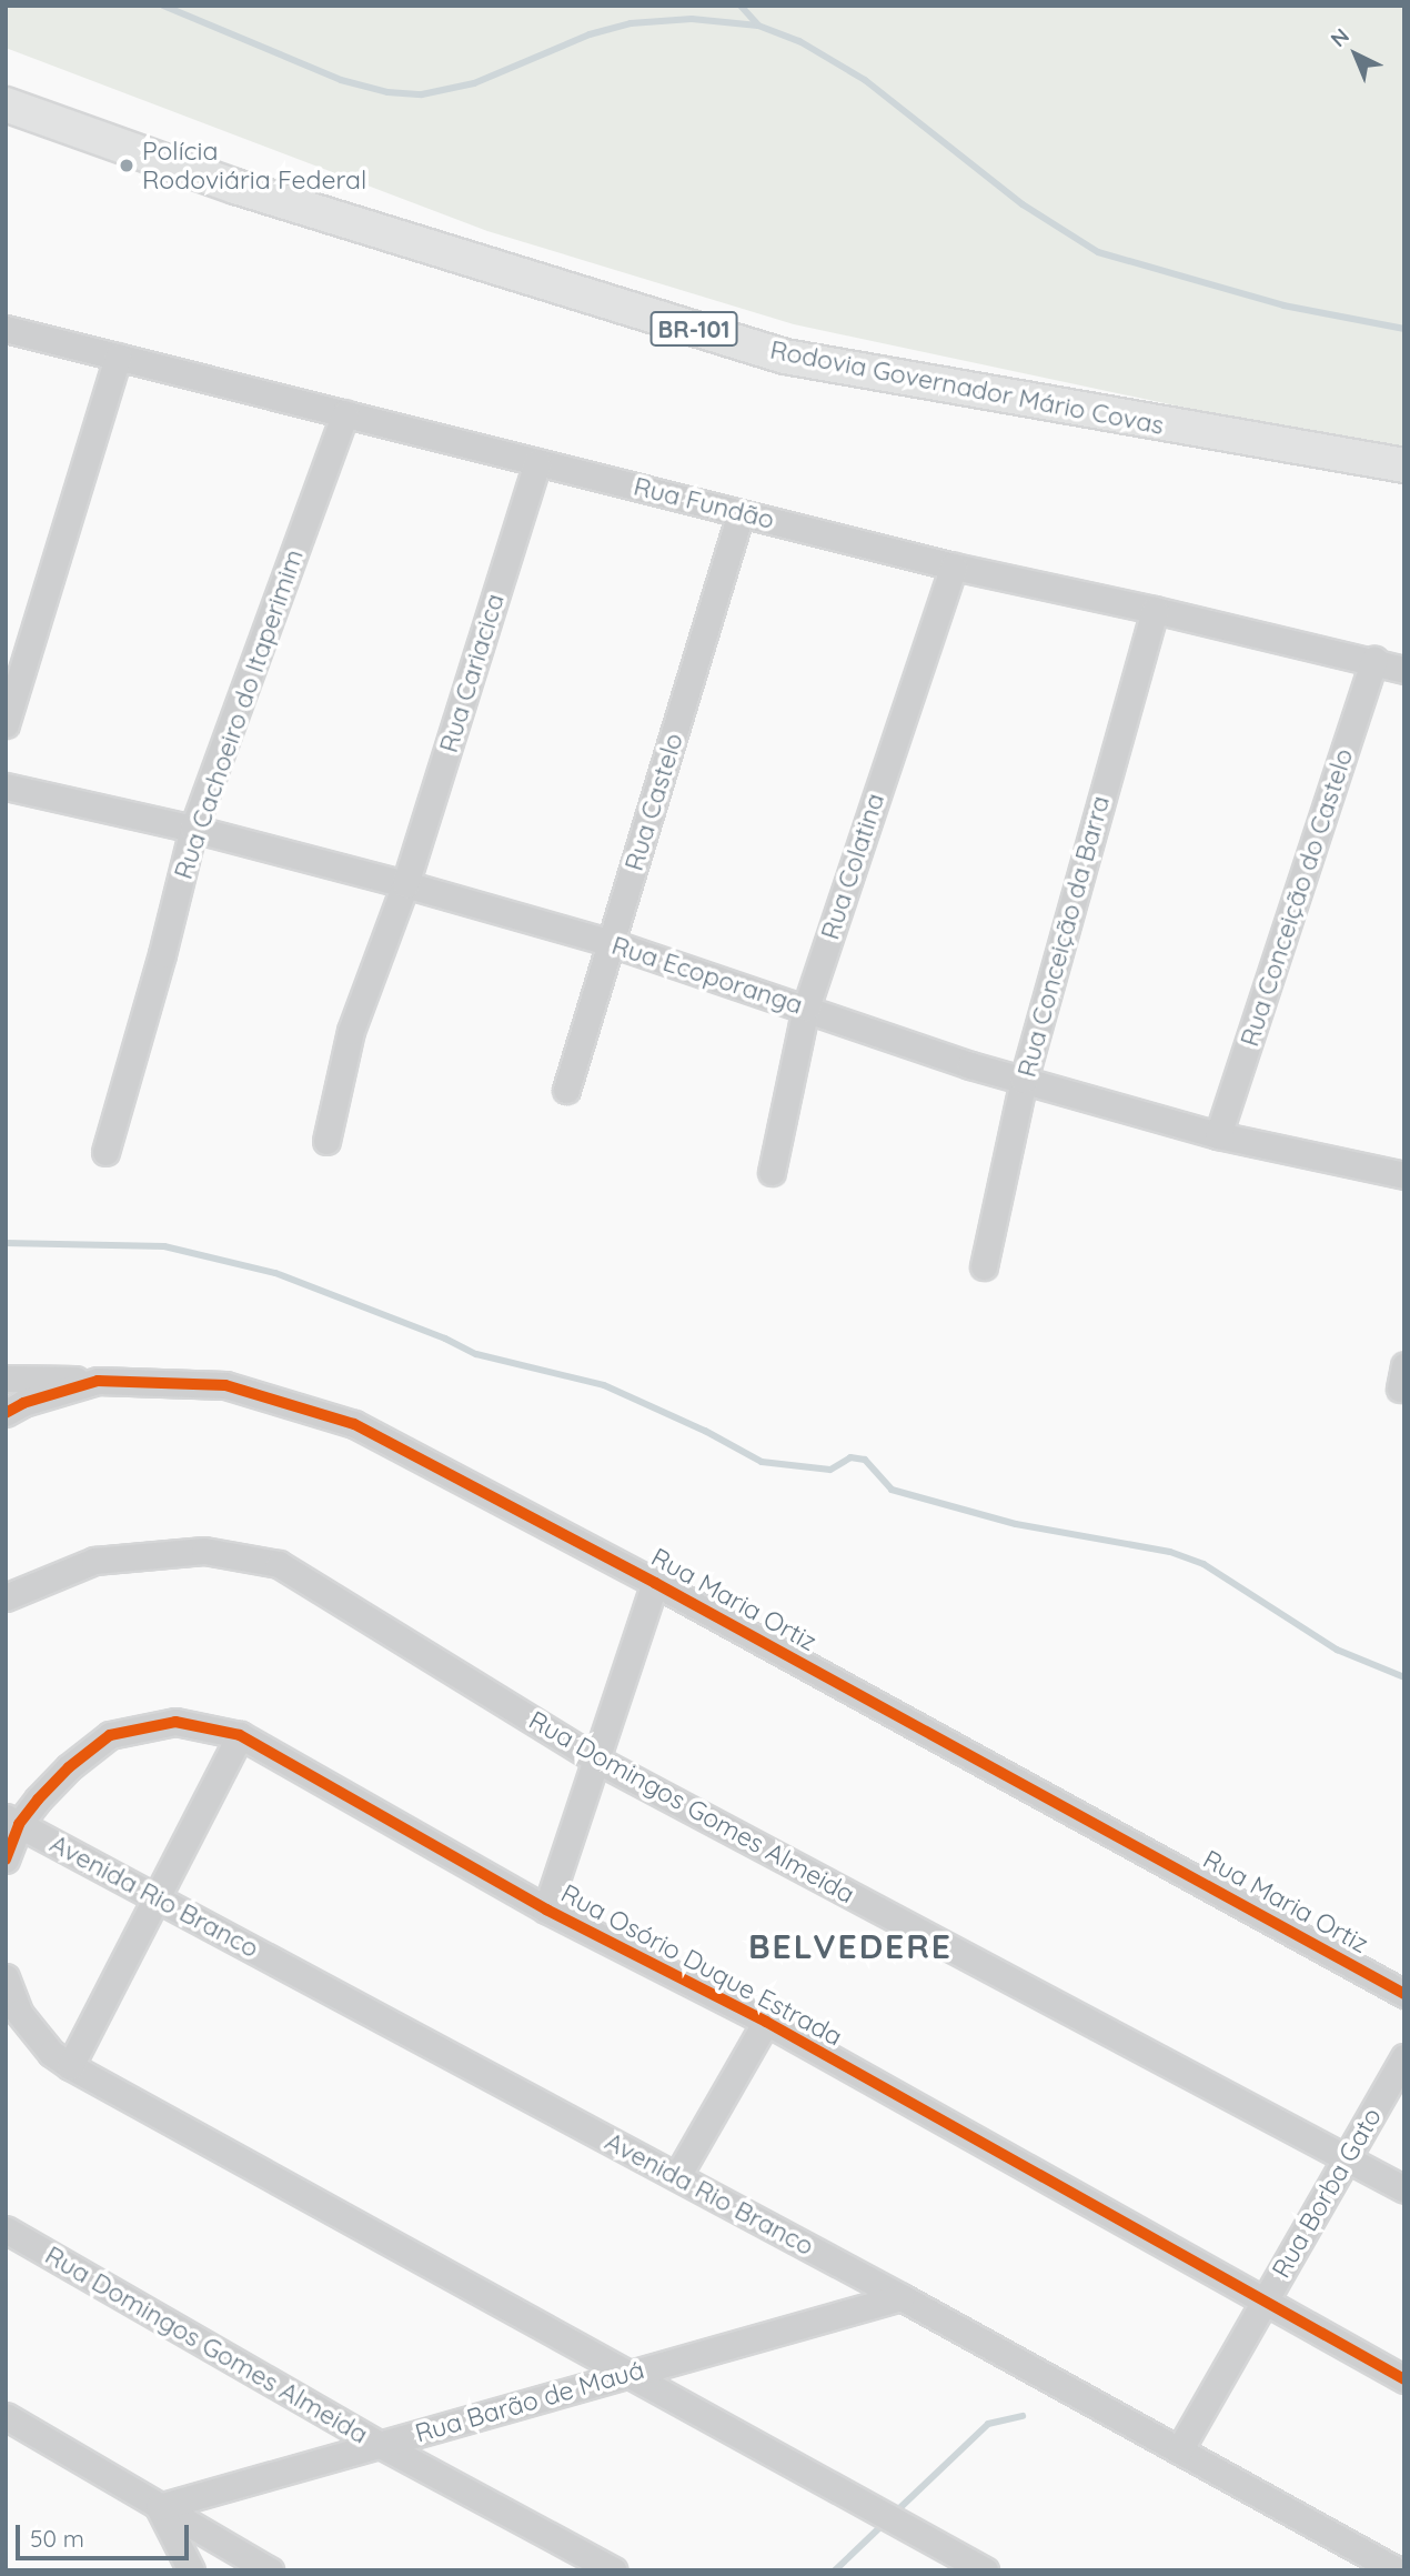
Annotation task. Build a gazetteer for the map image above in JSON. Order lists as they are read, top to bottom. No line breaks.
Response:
{"streets":{"main road":["BR-101","Rodovia Governador Mário Covas"],"street":["Rua Fundão","Rua Cariacica","Rua Cachoeiro do Itaperimim","Rua Castelo","Rua Colatina","Rua Conceição do Castelo","Rua Conceição da Barra","Rua Ecoporanga","Rua Maria Ortiz","Rua Domingos Gomes Almeida","Avenida Rio Branco","Rua Osório Duque Estrada","Rua Borba Gato","Rua Barão de Mauá"]},"crossings":[["Rua Fundão","Rua Cariacica"],["Rua Fundão","Rua Cachoeiro do Itaperimim"],["Rua Fundão","Rua Castelo"],["Rua Fundão","Rua Colatina"],["Rua Fundão","Rua Conceição do Castelo"],["Rua Fundão","Rua Conceição da Barra"],["Rua Cariacica","Rua Ecoporanga"],["Rua Cachoeiro do Itaperimim","Rua Ecoporanga"],["Rua Castelo","Rua Ecoporanga"],["Rua Colatina","Rua Ecoporanga"],["Rua Conceição do Castelo","Rua Ecoporanga"],["Rua Conceição da Barra","Rua Ecoporanga"],["Rua Domingos Gomes Almeida","Rua Borba Gato"],["Rua Domingos Gomes Almeida","Rua Barão de Mauá"],["Avenida Rio Branco","Rua Osório Duque Estrada"],["Avenida Rio Branco","Rua Borba Gato"],["Avenida Rio Branco","Rua Barão de Mauá"],["Rua Osório Duque Estrada","Rua Borba Gato"]],"districts":["BELVEDERE"],"places":["Polícia Rodoviária Federal"],"scale_bar":"50 m","north":"top left"}
